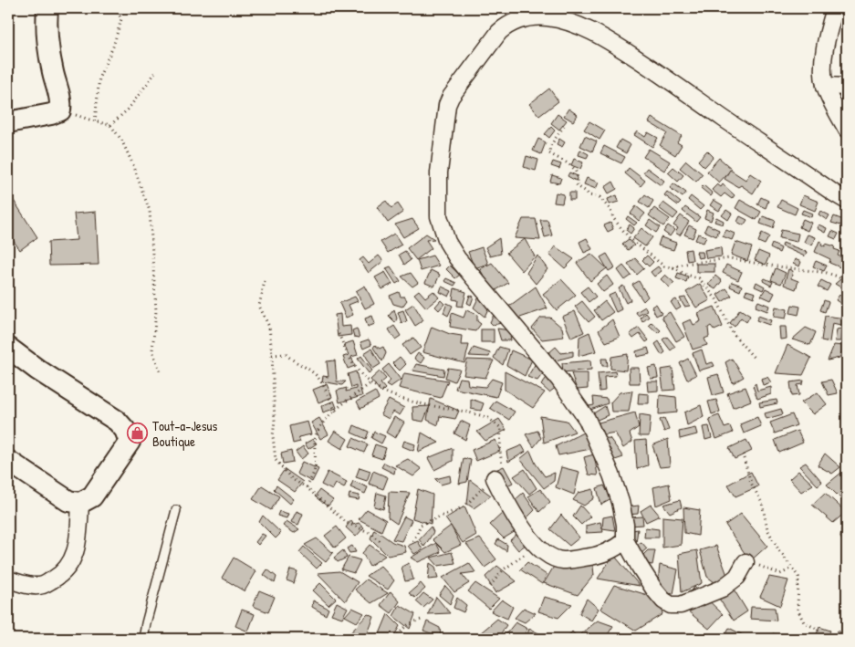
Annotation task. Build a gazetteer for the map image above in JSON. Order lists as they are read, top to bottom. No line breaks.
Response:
{"places":{"shop":["Tout-a-Jesus Boutique"]}}
